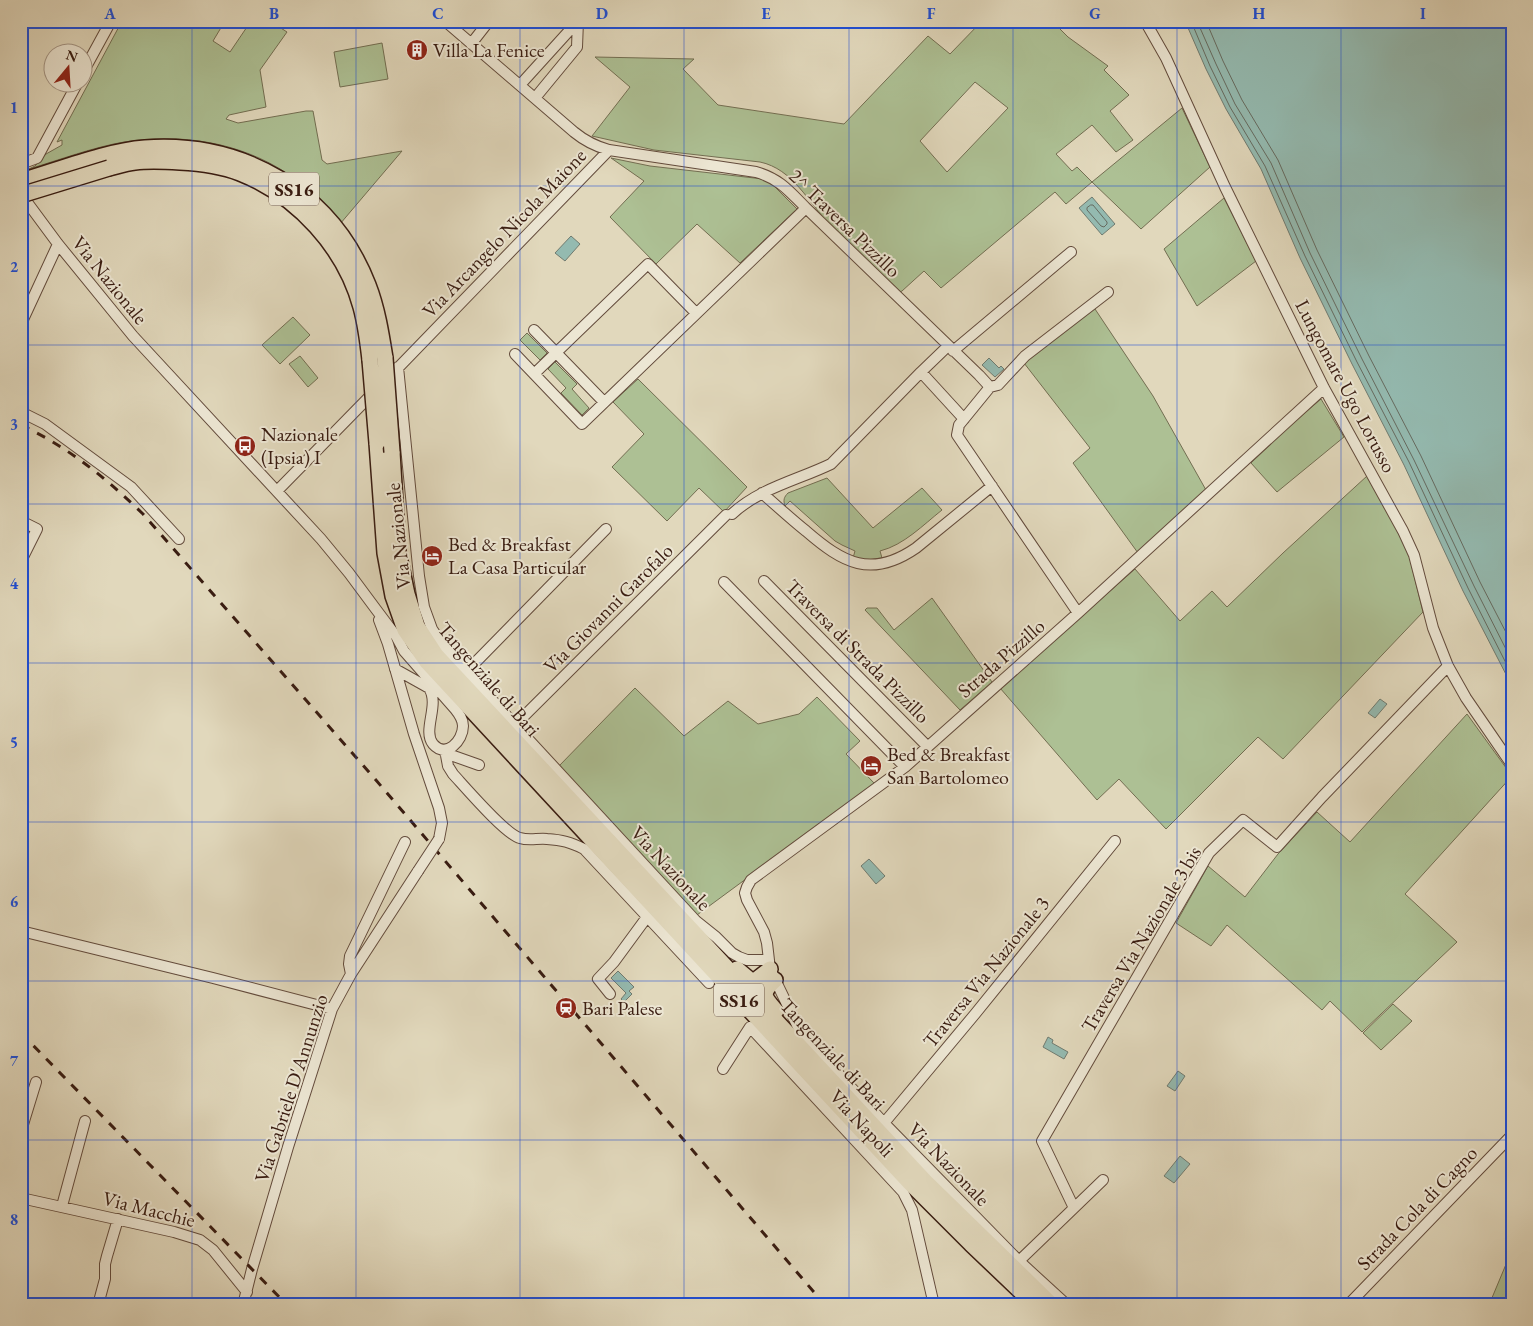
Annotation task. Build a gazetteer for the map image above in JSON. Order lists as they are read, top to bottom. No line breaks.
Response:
{"streets":{"highway":["SS16","Tangenziale di Bari"],"street":["2^ Traversa Pizzillo","Via Arcangelo Nicola Maione","Via Nazionale","Lungomare Ugo Lorusso","Via Giovanni Garofalo","Traversa di Strada Pizzillo","Strada Pizzillo","Traversa Via Nazionale 3 bis","Traversa Via Nazionale 3","Via Gabriele D'Annunzio","Via Napoli","Strada Cola di Cagno","Via Macchie"]},"crossings":[["2^ Traversa Pizzillo","Via Arcangelo Nicola Maione"],["Via Arcangelo Nicola Maione","Via Nazionale"],["Via Nazionale","Via Giovanni Garofalo"],["Via Nazionale","Strada Pizzillo"],["Via Nazionale","Tangenziale di Bari"],["Via Nazionale","Traversa Via Nazionale 3"],["Lungomare Ugo Lorusso","Strada Pizzillo"],["Lungomare Ugo Lorusso","Traversa Via Nazionale 3 bis"],["Traversa di Strada Pizzillo","Strada Pizzillo"],["Via Gabriele D'Annunzio","Via Macchie"]],"places":{"building":["Villa La Fenice"],"bus stop":["Nazionale (Ipsia) I"],"hotel":["Bed & Breakfast La Casa Particular","Bed & Breakfast San Bartolomeo"],"station":["Bari Palese"]},"north":"top","grid":{"columns":["A","B","C","D","E","F","G","H","I"],"rows":["1","2","3","4","5","6","7","8"]}}
